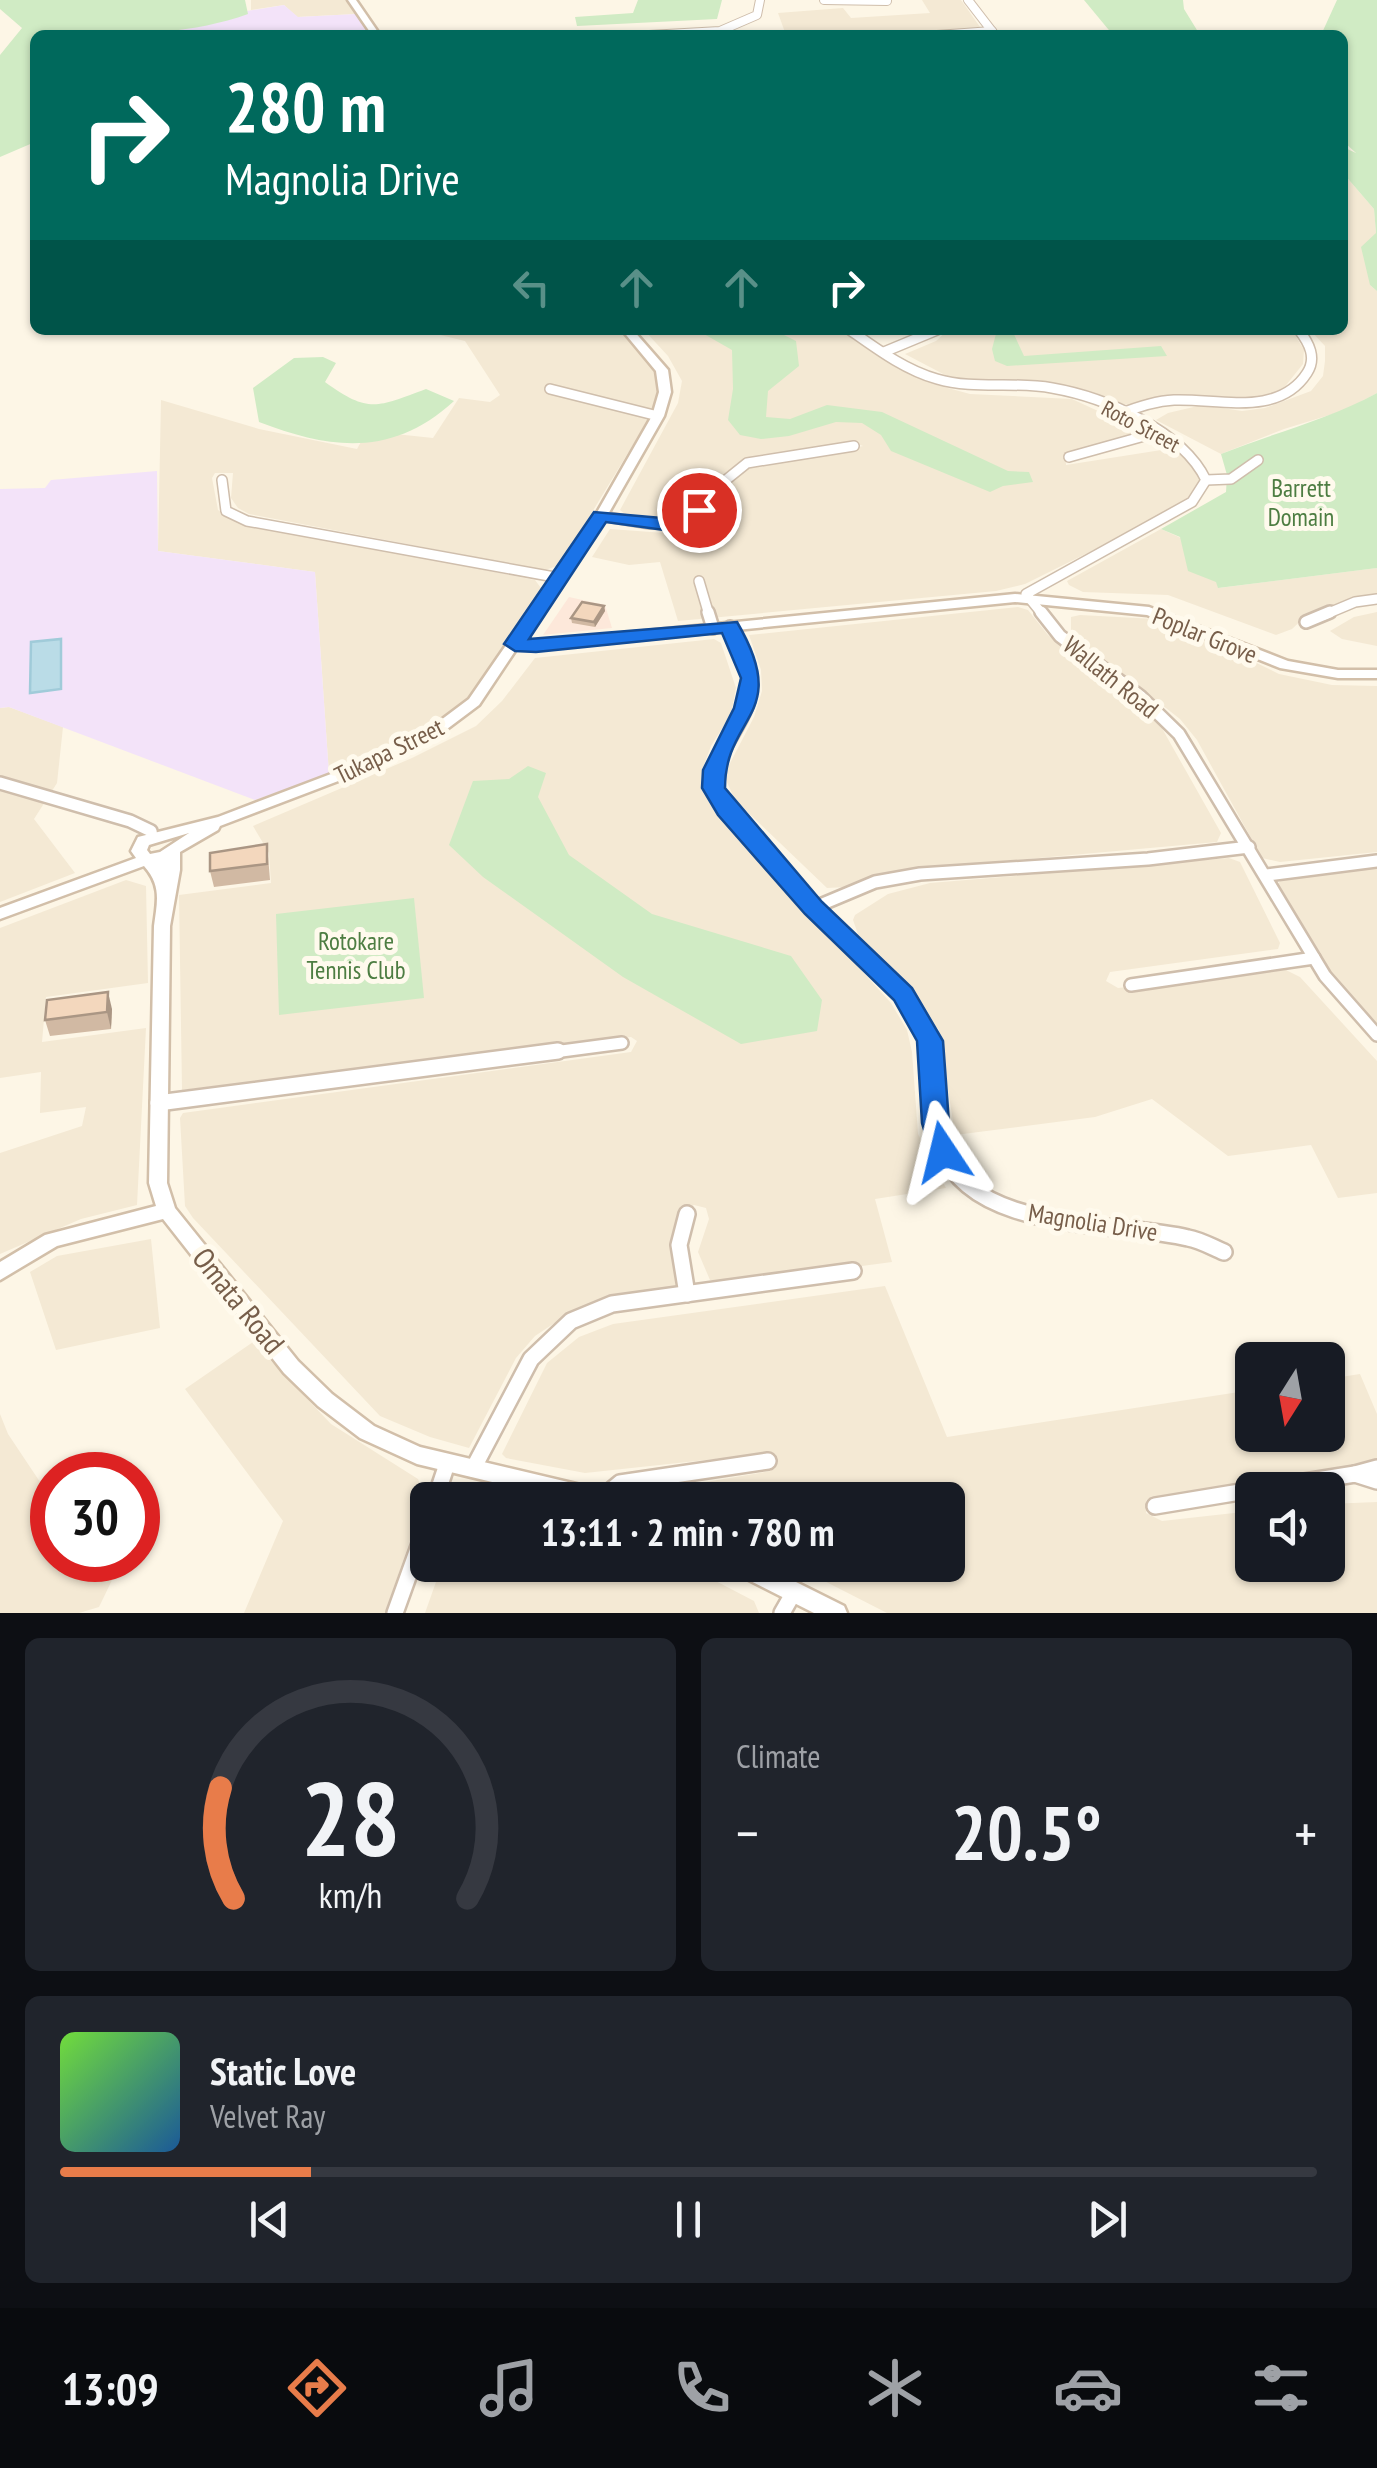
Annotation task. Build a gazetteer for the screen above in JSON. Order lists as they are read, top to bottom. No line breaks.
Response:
{"streets":{"street":["Roto Street","Poplar Grove","Wallath Road","Tukapa Street","Magnolia Drive","Omata Road"]},"crossings":[["Poplar Grove","Wallath Road"],["Tukapa Street","Omata Road"]],"parks":["Barrett Domain","Rotokare Tennis Club"],"north":"bottom","page":{"turn":["280 m","Magnolia Drive"],"limit":"30","trip":"13:11 · 2 min · 780 m","tile":"Climate","heat":["−","20.5°","+"],"song":["Static Love","Velvet Ray"],"tabs":"13:09","gauge":["28","km/h"]}}
